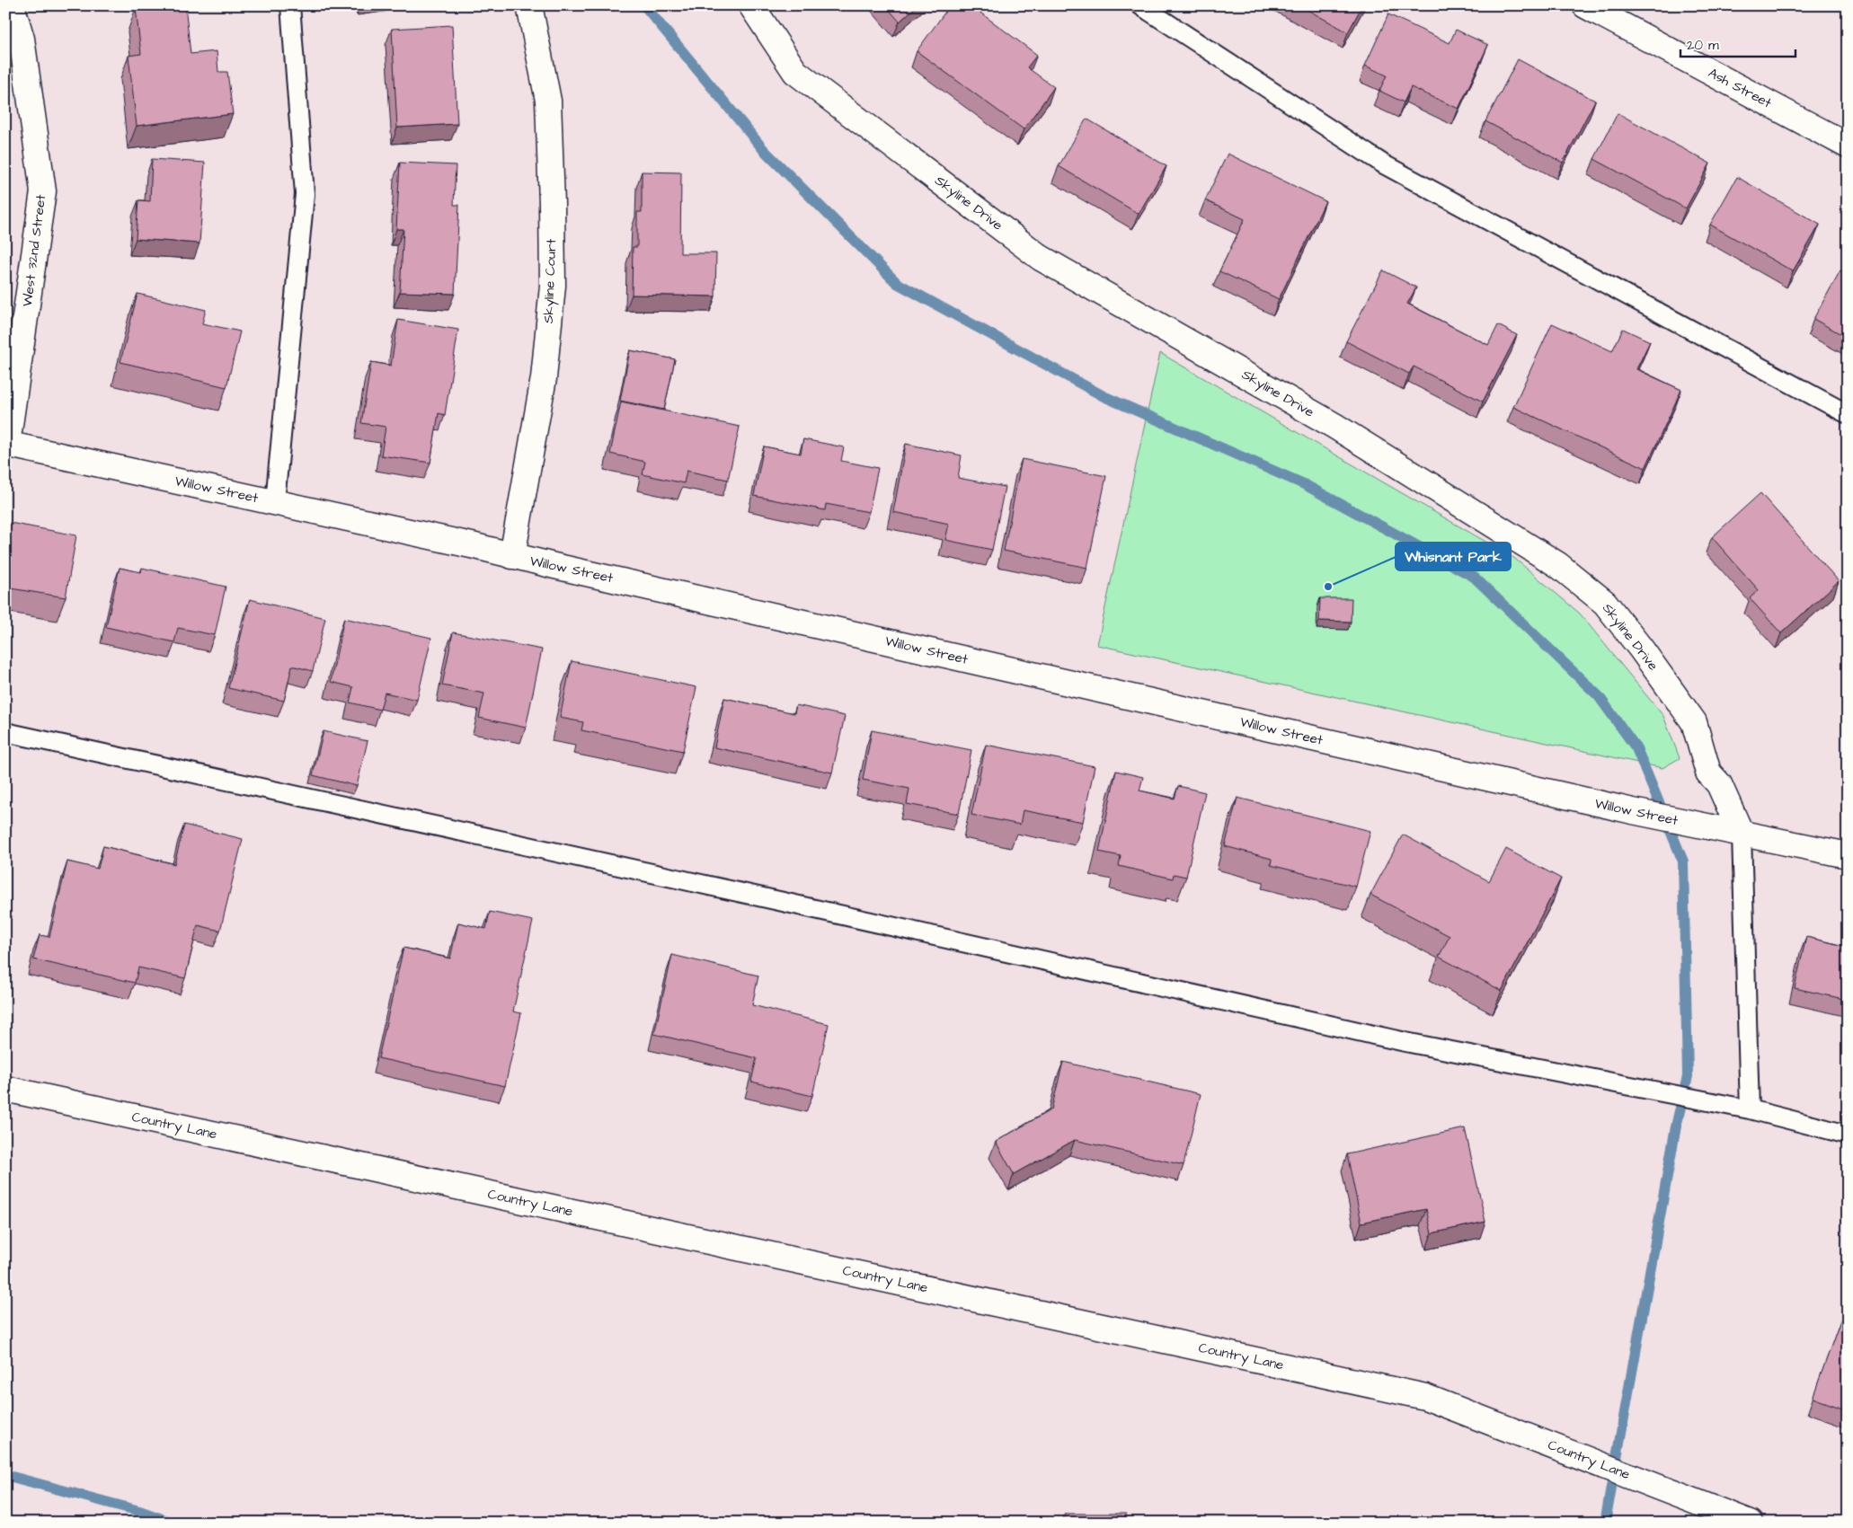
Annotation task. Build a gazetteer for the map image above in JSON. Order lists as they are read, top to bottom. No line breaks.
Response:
{"streets":{"street":["Ash Street","Skyline Drive","West 32nd Street","Skyline Court","Willow Street","Country Lane"]},"crossings":[["Skyline Drive","Willow Street"],["West 32nd Street","Willow Street"],["Skyline Court","Willow Street"]],"places":["Whisnant Park"],"scale_bar":"20 m"}
